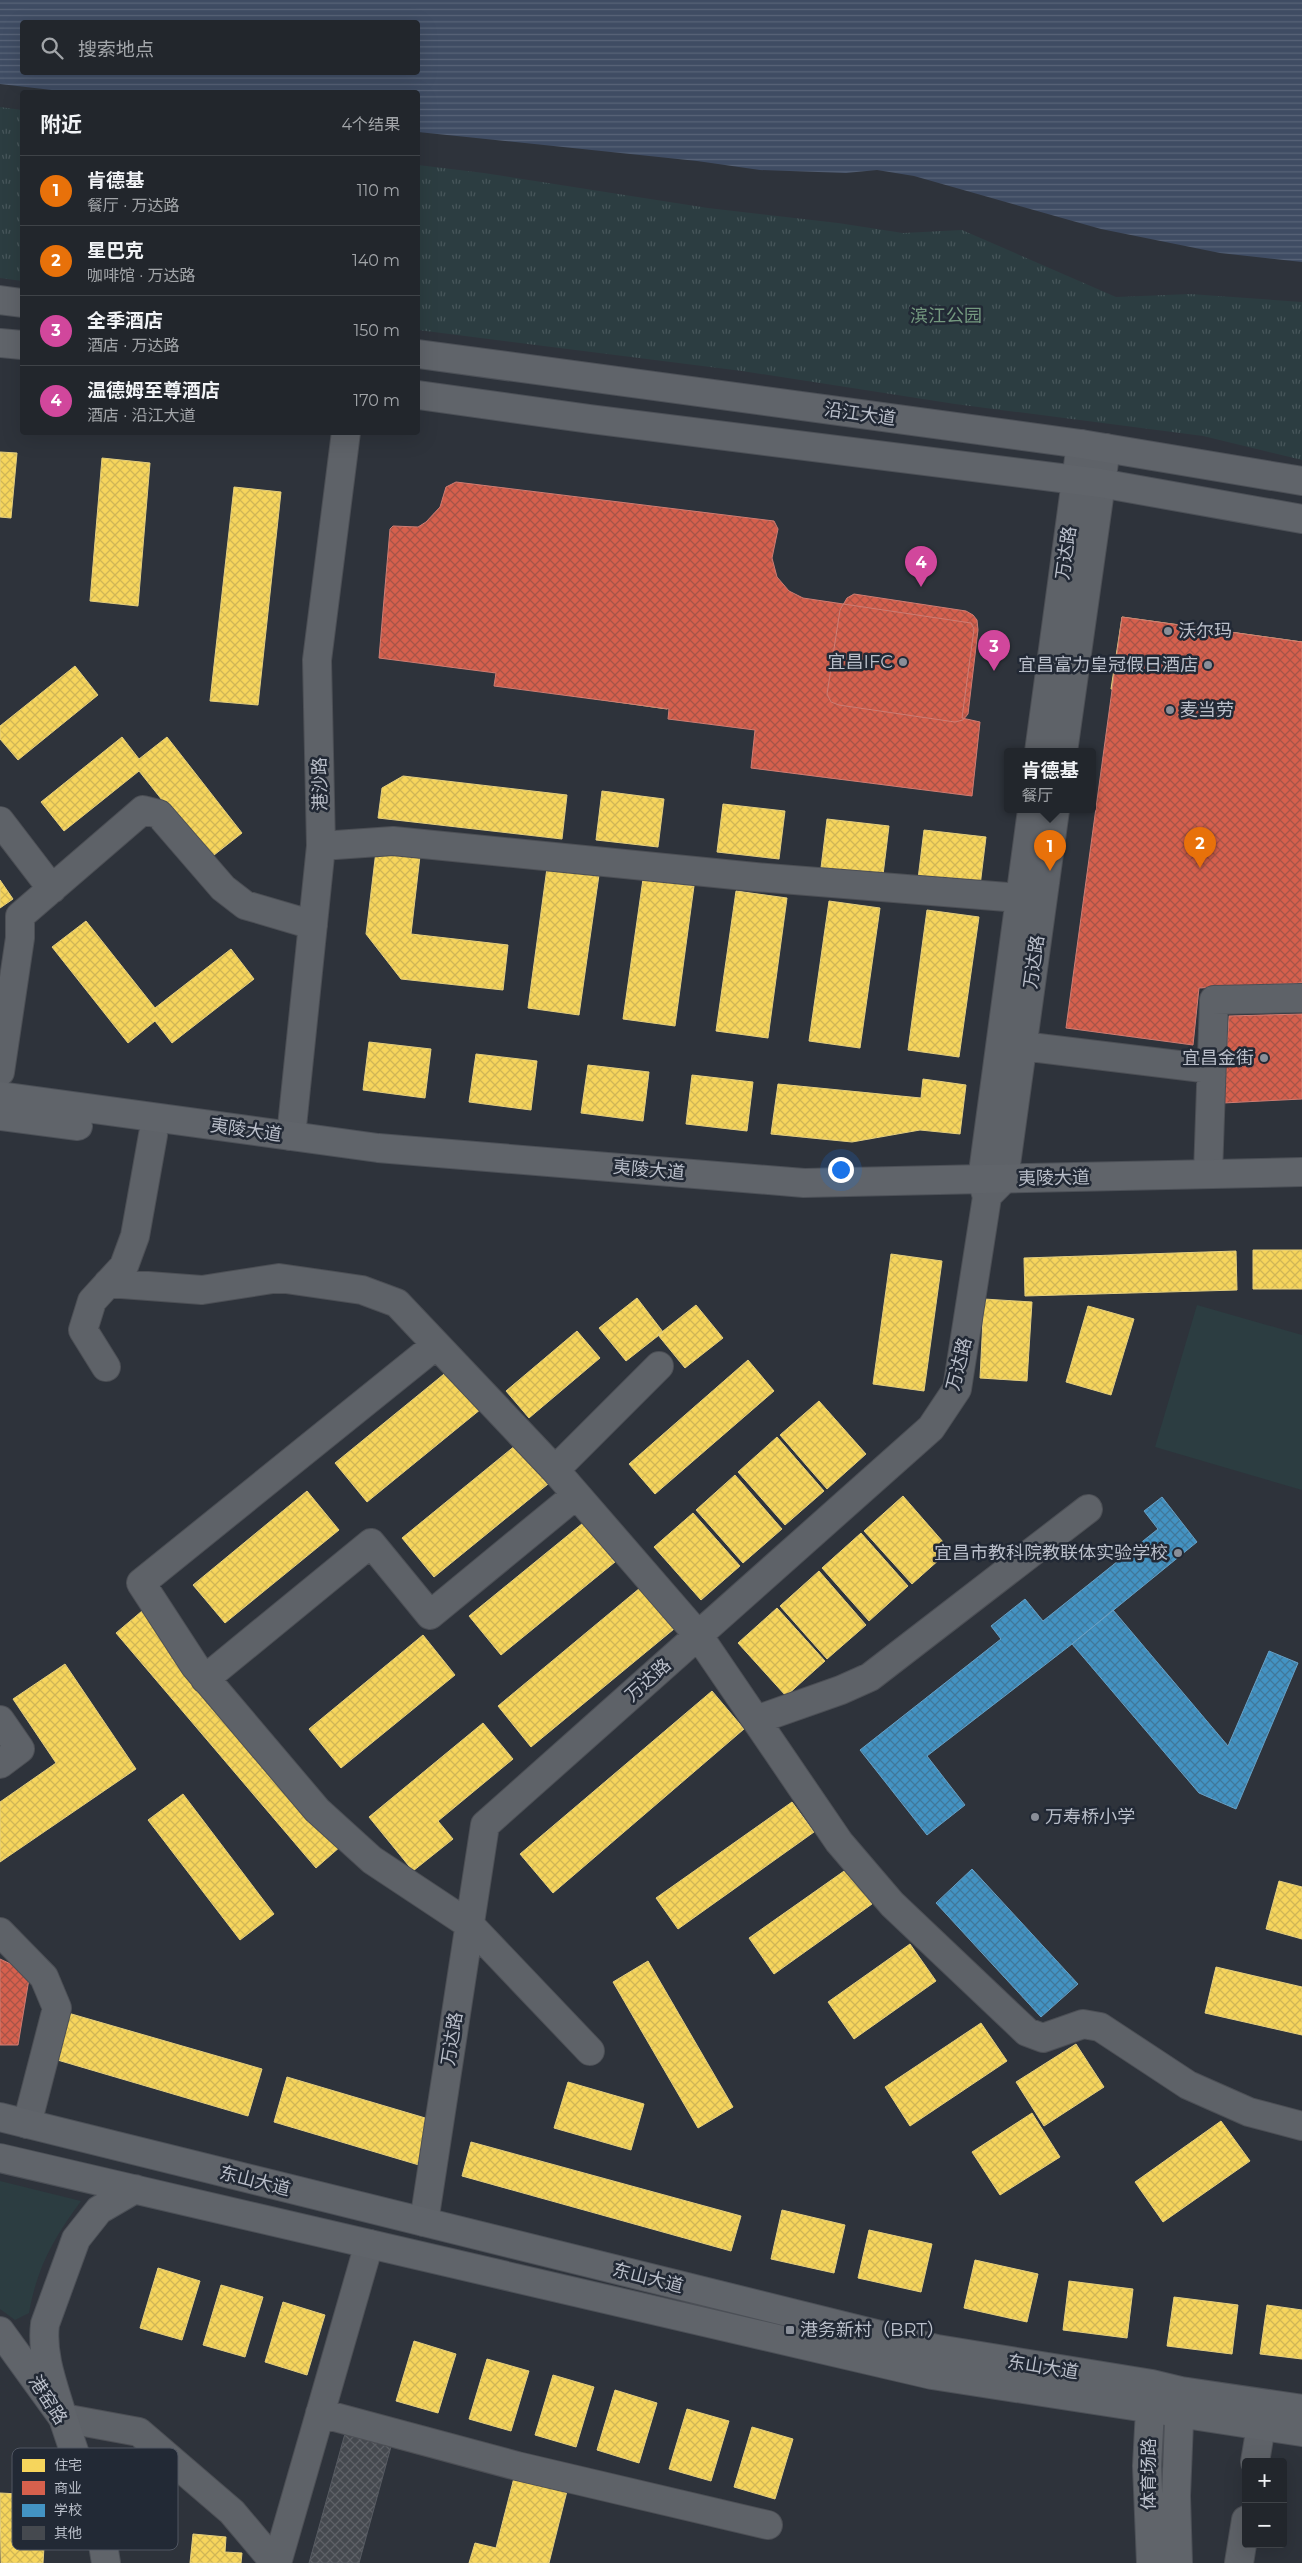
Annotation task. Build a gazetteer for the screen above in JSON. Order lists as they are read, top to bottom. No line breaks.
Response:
{"streets":{"main road":["沿江大道","夷陵大道","东山大道","港窑路","体育场路"],"street":["万达路","港沙路"]},"crossings":[["沿江大道","万达路"],["万达路","夷陵大道"],["万达路","东山大道"],["港沙路","夷陵大道"],["东山大道","体育场路"]],"parks":["滨江公园"],"places":{"other":["沃尔玛","宜昌IFC","宜昌富力皇冠假日酒店","麦当劳","宜昌金街","宜昌市教科院教联体实验学校","万寿桥小学"],"transit":["港务新村（BRT）"]},"legend":["住宅","商业","学校","其他"],"page":{"search":"搜索地点","heading":["附近","4个结果"],"list":[{"mark":"1","name":"肯德基","note":"餐厅 · 万达路","value":"110 m"},{"mark":"2","name":"星巴克","note":"咖啡馆 · 万达路","value":"140 m"},{"mark":"3","name":"全季酒店","note":"酒店 · 万达路","value":"150 m"},{"mark":"4","name":"温德姆至尊酒店","note":"酒店 · 沿江大道","value":"170 m"}],"pins":["4","3","2","1"],"popup":["肯德基","餐厅"],"map_buttons":["+","−"]}}
